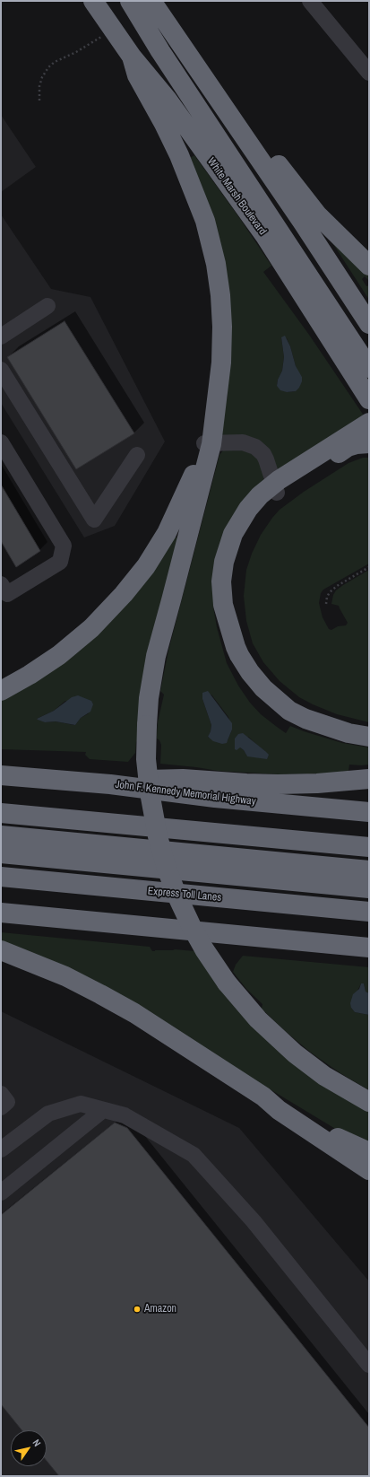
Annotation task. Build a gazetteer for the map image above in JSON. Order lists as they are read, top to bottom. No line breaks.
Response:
{"streets":{"highway":["White Marsh Boulevard","John F. Kennedy Memorial Highway","Express Toll Lanes"]},"places":["Amazon"],"north":"top right"}
